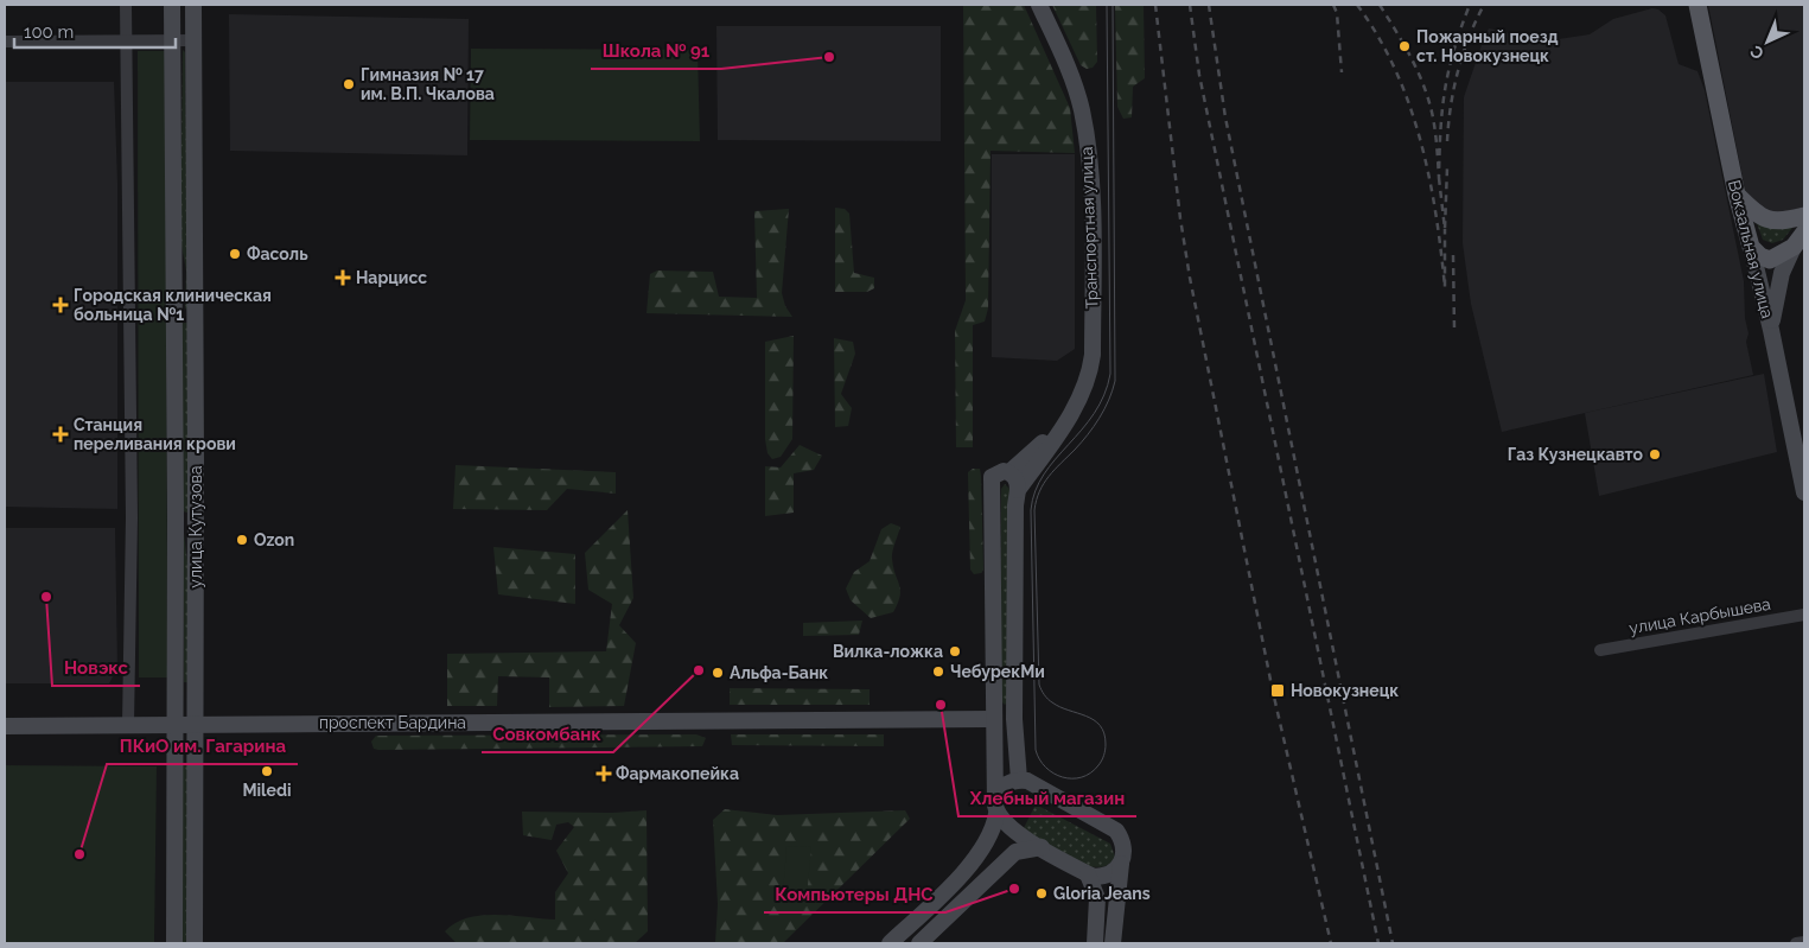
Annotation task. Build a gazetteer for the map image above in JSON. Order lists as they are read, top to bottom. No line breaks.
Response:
{"streets":{"main road":["Транспортная улица","Вокзальная улица","улица Кутузова","проспект Бардина"],"street":["улица Карбышева"]},"crossings":[["улица Кутузова","проспект Бардина"]],"places":{"other":["Пожарный поезд ст. Новокузнецк","Школа № 91","Гимназия № 17 им. В.П. Чкалова","Фасоль","Газ Кузнецкавто","Ozon","Новэкс","Вилка-ложка","Совкомбанк","ЧебурекМи","Альфа-Банк","Хлебный магазин","Miledi","ПКиО им. Гагарина","Компьютеры ДНС","Gloria Jeans"],"health":["Нарцисс","Городская клиническая больница №1","Станция переливания крови","Фармакопейка"],"transit":["Новокузнецк"]},"scale_bar":"100 m","north":"bottom left"}
